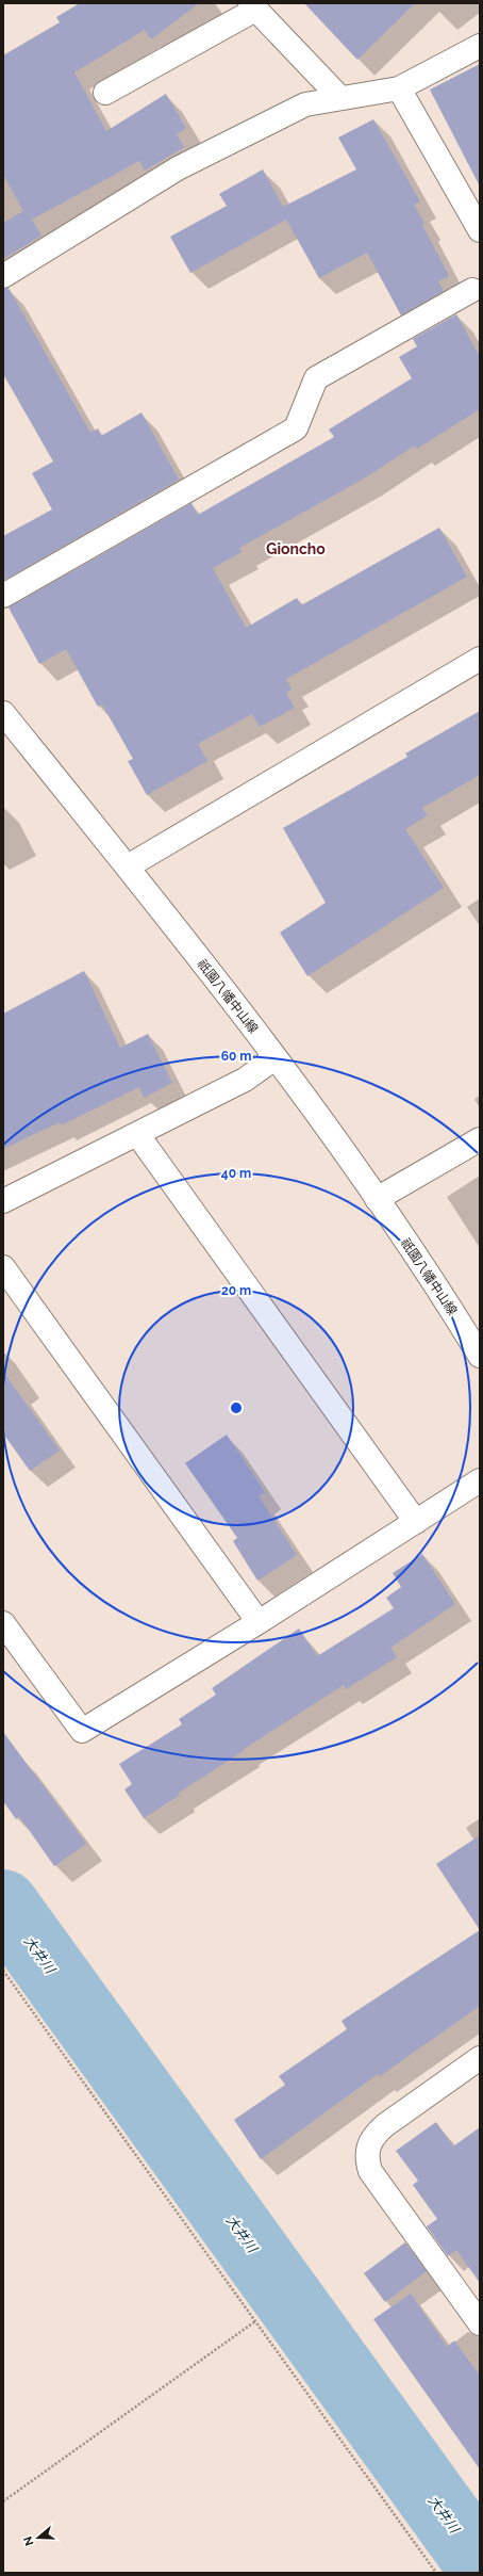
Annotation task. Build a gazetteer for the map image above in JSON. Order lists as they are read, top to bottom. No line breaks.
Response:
{"streets":{"street":["祇園八幡中山線"]},"districts":["Gioncho"],"water":["大井川"],"north":"left","rings":["60 m","40 m","20 m"]}
